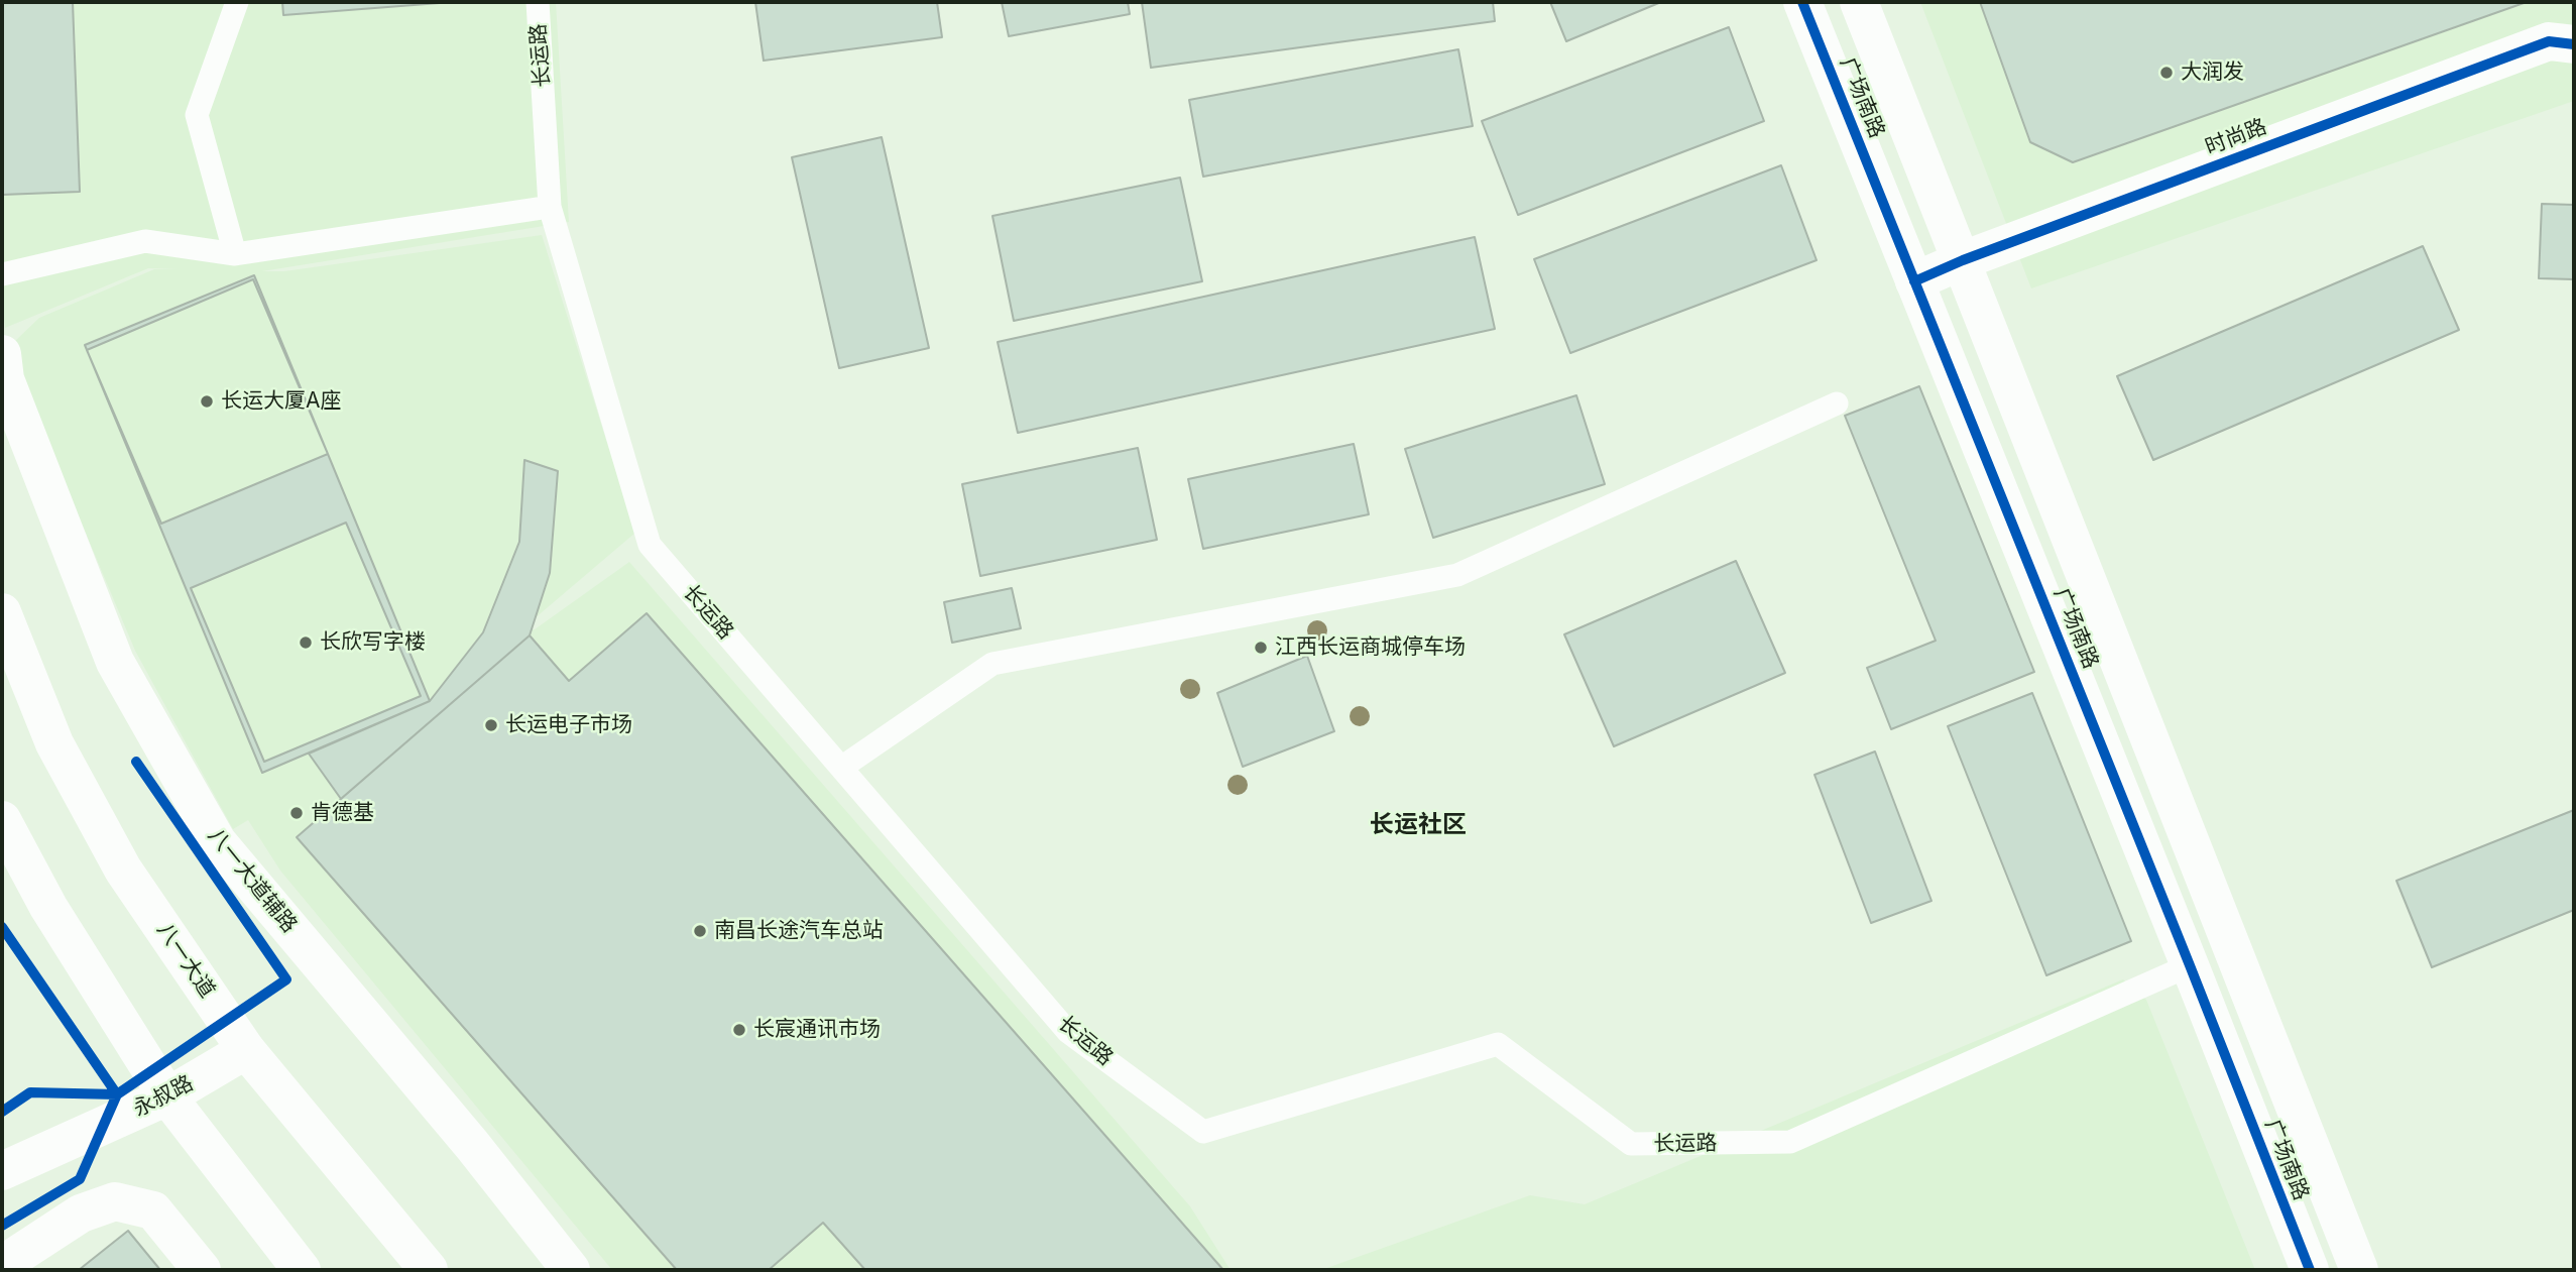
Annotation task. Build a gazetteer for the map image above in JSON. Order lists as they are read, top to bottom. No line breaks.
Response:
{"streets":{"main road":["广场南路","时尚路","八一大道辅路","八一大道","永叔路"],"lane":["长运路"]},"crossings":[["长运路","广场南路"],["广场南路","时尚路"],["八一大道","永叔路"]],"districts":["长运社区"],"places":["大润发","长运大厦A座","长欣写字楼","江西长运商城停车场","长运电子市场","肯德基","南昌长途汽车总站","长宸通讯市场"]}
